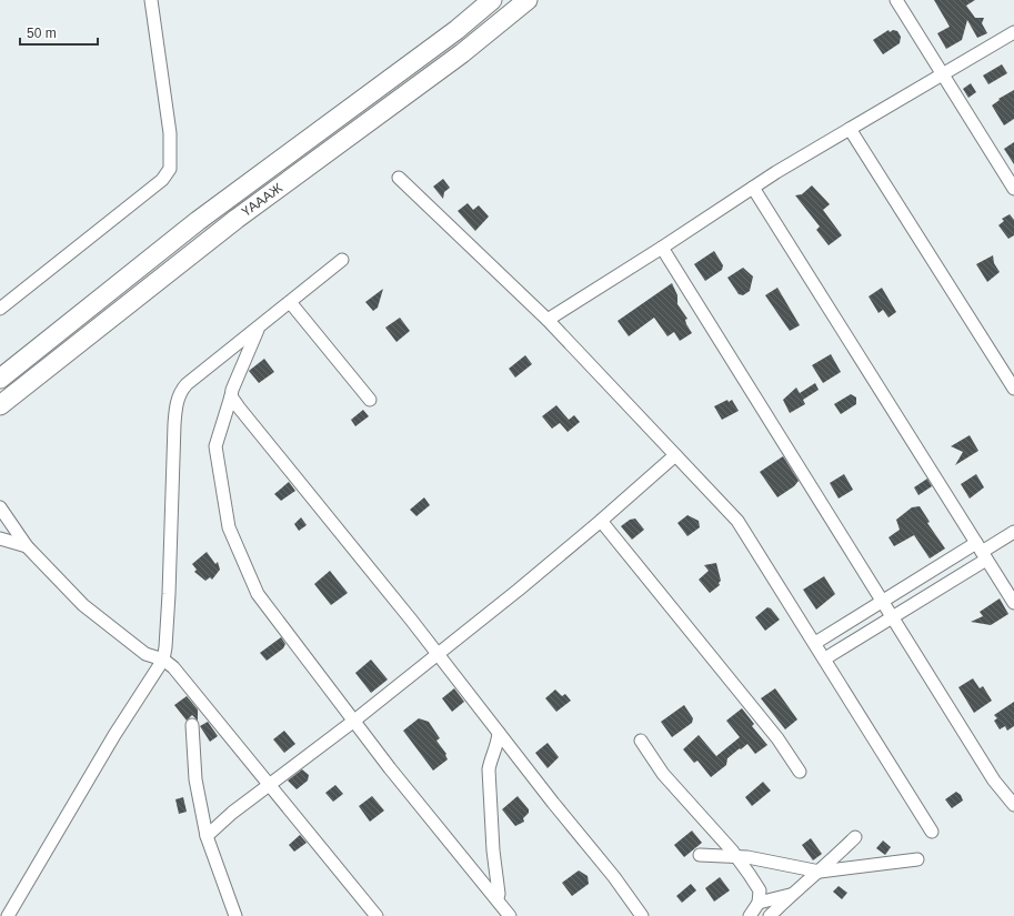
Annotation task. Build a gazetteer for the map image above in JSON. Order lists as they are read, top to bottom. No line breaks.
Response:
{"streets":{"highway":["ҮАААЖ"]},"scale_bar":"50 m"}
